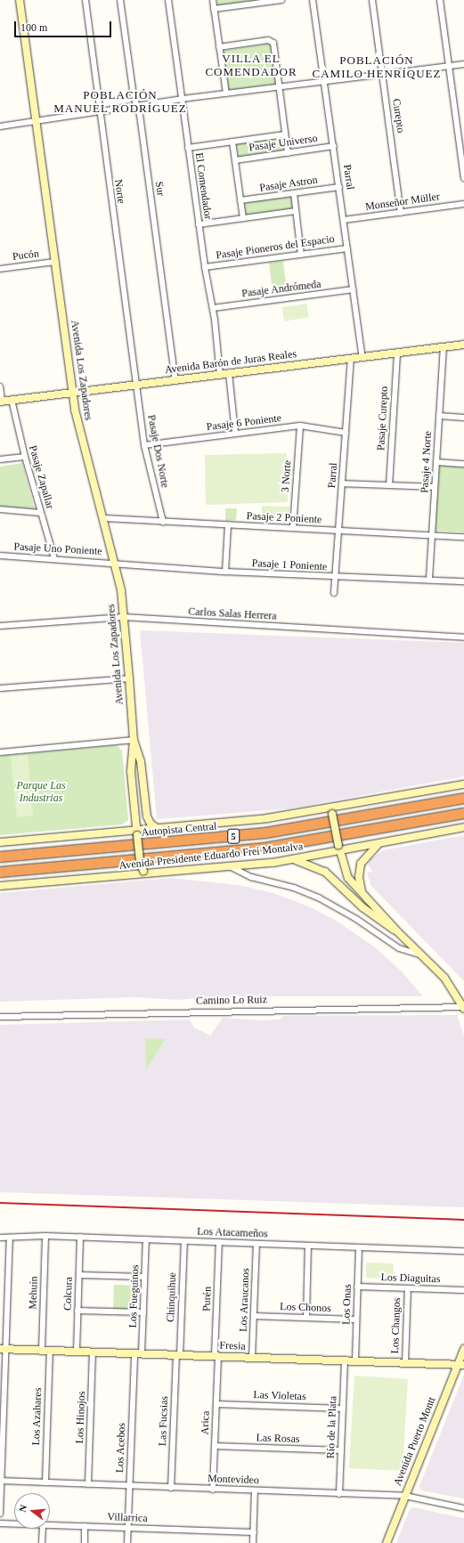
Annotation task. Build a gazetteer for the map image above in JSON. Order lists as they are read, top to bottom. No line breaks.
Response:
{"streets":{"highway":["Autopista Central","5"],"main road":["Avenida Barón de Juras Reales","Avenida Los Zapadores","Avenida Presidente Eduardo Frei Montalva","Fresia","Avenida Puerto Montt"],"street":["Curepto","Pasaje Universo","Parral","Pasaje Astron","El Comendador","Sur","Norte","Monseñor Müller","Pasaje Pioneros del Espacio","Pucón","Pasaje Andrómeda","Pasaje Curepto","Pasaje 6 Poniente","Pasaje Dos Norte","Pasaje 4 Norte","3 Norte","Pasaje Zapallar","Pasaje 2 Poniente","Pasaje Uno Poniente","Pasaje 1 Poniente","Carlos Salas Herrera","Camino Lo Ruiz","Los Atacameños","Los Diaguitas","Mehuín","Colcura","Los Fueguinos","Chinquihue","Purén","Los Araucanos","Los Onas","Los Chonos","Los Changos","Las Violetas","Los Azahares","Los Hinojos","Las Fucsias","Arica","Río de la Plata","Las Rosas","Los Acebos","Montevideo","Villarrica"]},"crossings":[["Curepto","Monseñor Müller"],["Pasaje Universo","Parral"],["Pasaje Universo","El Comendador"],["Parral","Pasaje Astron"],["Parral","Monseñor Müller"],["Parral","Pasaje Pioneros del Espacio"],["Parral","Pasaje Andrómeda"],["Parral","Avenida Barón de Juras Reales"],["Parral","Pasaje 6 Poniente"],["Parral","Pasaje 2 Poniente"],["Parral","Pasaje 1 Poniente"],["El Comendador","Pasaje Pioneros del Espacio"],["El Comendador","Pasaje Andrómeda"],["El Comendador","Avenida Barón de Juras Reales"],["Sur","Avenida Barón de Juras Reales"],["Norte","Avenida Barón de Juras Reales"],["Norte","Pasaje Dos Norte"],["Pucón","Avenida Los Zapadores"],["Avenida Barón de Juras Reales","Avenida Los Zapadores"],["Avenida Barón de Juras Reales","Pasaje Curepto"],["Avenida Barón de Juras Reales","Pasaje Dos Norte"],["Avenida Barón de Juras Reales","Pasaje 4 Norte"],["Avenida Barón de Juras Reales","Pasaje Zapallar"],["Avenida Los Zapadores","Pasaje 2 Poniente"],["Avenida Los Zapadores","Pasaje Uno Poniente"],["Avenida Los Zapadores","Pasaje 1 Poniente"],["Avenida Los Zapadores","Carlos Salas Herrera"],["Avenida Los Zapadores","Avenida Presidente Eduardo Frei Montalva"],["Pasaje 6 Poniente","Pasaje Dos Norte"],["Pasaje 6 Poniente","3 Norte"],["Pasaje Dos Norte","Pasaje 2 Poniente"],["Pasaje 4 Norte","Pasaje 2 Poniente"],["Pasaje 4 Norte","Pasaje 1 Poniente"],["3 Norte","Pasaje 2 Poniente"],["Pasaje Zapallar","Pasaje Uno Poniente"],["Pasaje Uno Poniente","Pasaje 1 Poniente"],["Los Atacameños","Mehuín"],["Los Atacameños","Colcura"],["Los Atacameños","Los Fueguinos"],["Los Atacameños","Chinquihue"],["Los Atacameños","Purén"],["Los Atacameños","Los Araucanos"],["Los Atacameños","Los Onas"],["Los Diaguitas","Los Onas"],["Los Diaguitas","Los Changos"],["Mehuín","Fresia"],["Colcura","Fresia"],["Los Fueguinos","Fresia"],["Los Fueguinos","Los Acebos"],["Chinquihue","Fresia"],["Chinquihue","Las Fucsias"],["Purén","Fresia"],["Purén","Arica"],["Los Araucanos","Los Chonos"],["Los Araucanos","Fresia"],["Los Onas","Los Chonos"],["Los Onas","Fresia"],["Los Changos","Fresia"],["Fresia","Los Azahares"],["Fresia","Los Hinojos"],["Fresia","Las Fucsias"],["Fresia","Arica"],["Fresia","Río de la Plata"],["Fresia","Avenida Puerto Montt"],["Fresia","Los Acebos"],["Las Violetas","Arica"],["Las Violetas","Río de la Plata"],["Los Azahares","Montevideo"],["Los Hinojos","Montevideo"],["Las Fucsias","Montevideo"],["Arica","Las Rosas"],["Arica","Montevideo"],["Río de la Plata","Las Rosas"],["Río de la Plata","Montevideo"],["Avenida Puerto Montt","Montevideo"],["Los Acebos","Montevideo"],["Los Acebos","Villarrica"]],"districts":["VILLA EL COMENDADOR","POBLACIÓN CAMILO HENRÍQUEZ","POBLACIÓN MANUEL RODRÍGUEZ"],"parks":["Parque Las Industrias"],"scale_bar":"100 m","north":"left"}
